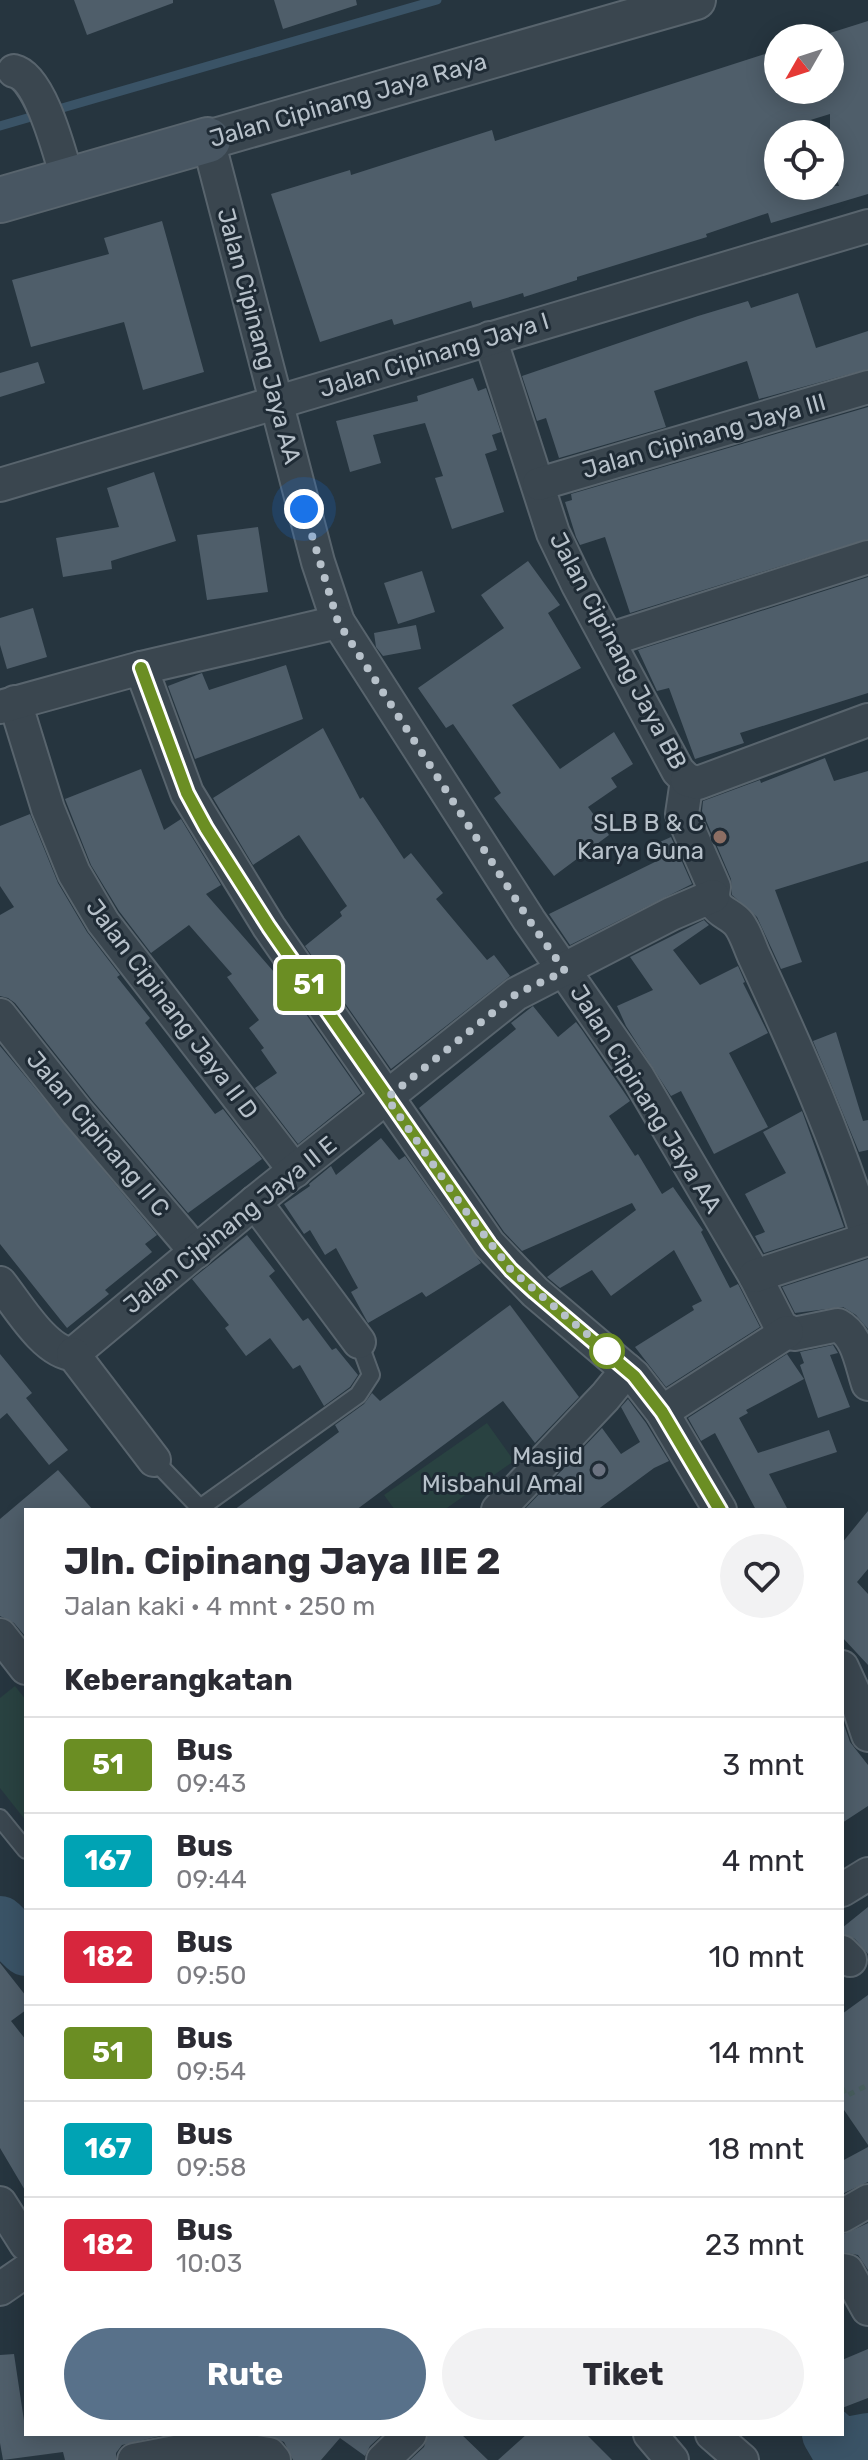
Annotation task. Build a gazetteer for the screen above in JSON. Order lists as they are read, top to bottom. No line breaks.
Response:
{"streets":{"main road":["Jalan Cipinang Jaya Raya"],"street":["Jalan Cipinang Jaya AA","Jalan Cipinang Jaya I","Jalan Cipinang Jaya III","Jalan Cipinang Jaya BB","Jalan Cipinang Jaya II D","Jalan Cipinang II C","Jalan Cipinang Jaya II E"]},"crossings":[["Jalan Cipinang Jaya Raya","Jalan Cipinang Jaya AA"],["Jalan Cipinang Jaya AA","Jalan Cipinang Jaya I"],["Jalan Cipinang Jaya AA","Jalan Cipinang Jaya II E"],["Jalan Cipinang Jaya I","Jalan Cipinang Jaya BB"],["Jalan Cipinang Jaya III","Jalan Cipinang Jaya BB"],["Jalan Cipinang Jaya II D","Jalan Cipinang Jaya II E"],["Jalan Cipinang II C","Jalan Cipinang Jaya II E"]],"places":["SLB B & C Karya Guna","Masjid Misbahul Amal"],"lines":["bus line 51"],"north":"bottom left","page":{"on_map":"51","heading":[["Jln. Cipinang Jaya IIE 2","Jalan kaki · 4 mnt · 250 m"],"Keberangkatan"],"list":[{"mark":"51","name":"Bus","note":"09:43","value":"3 mnt"},{"mark":"167","name":"Bus","note":"09:44","value":"4 mnt"},{"mark":"182","name":"Bus","note":"09:50","value":"10 mnt"},{"mark":"51","name":"Bus","note":"09:54","value":"14 mnt"},{"mark":"167","name":"Bus","note":"09:58","value":"18 mnt"},{"mark":"182","name":"Bus","note":"10:03","value":"23 mnt"}],"buttons":["Rute","Tiket"]}}
